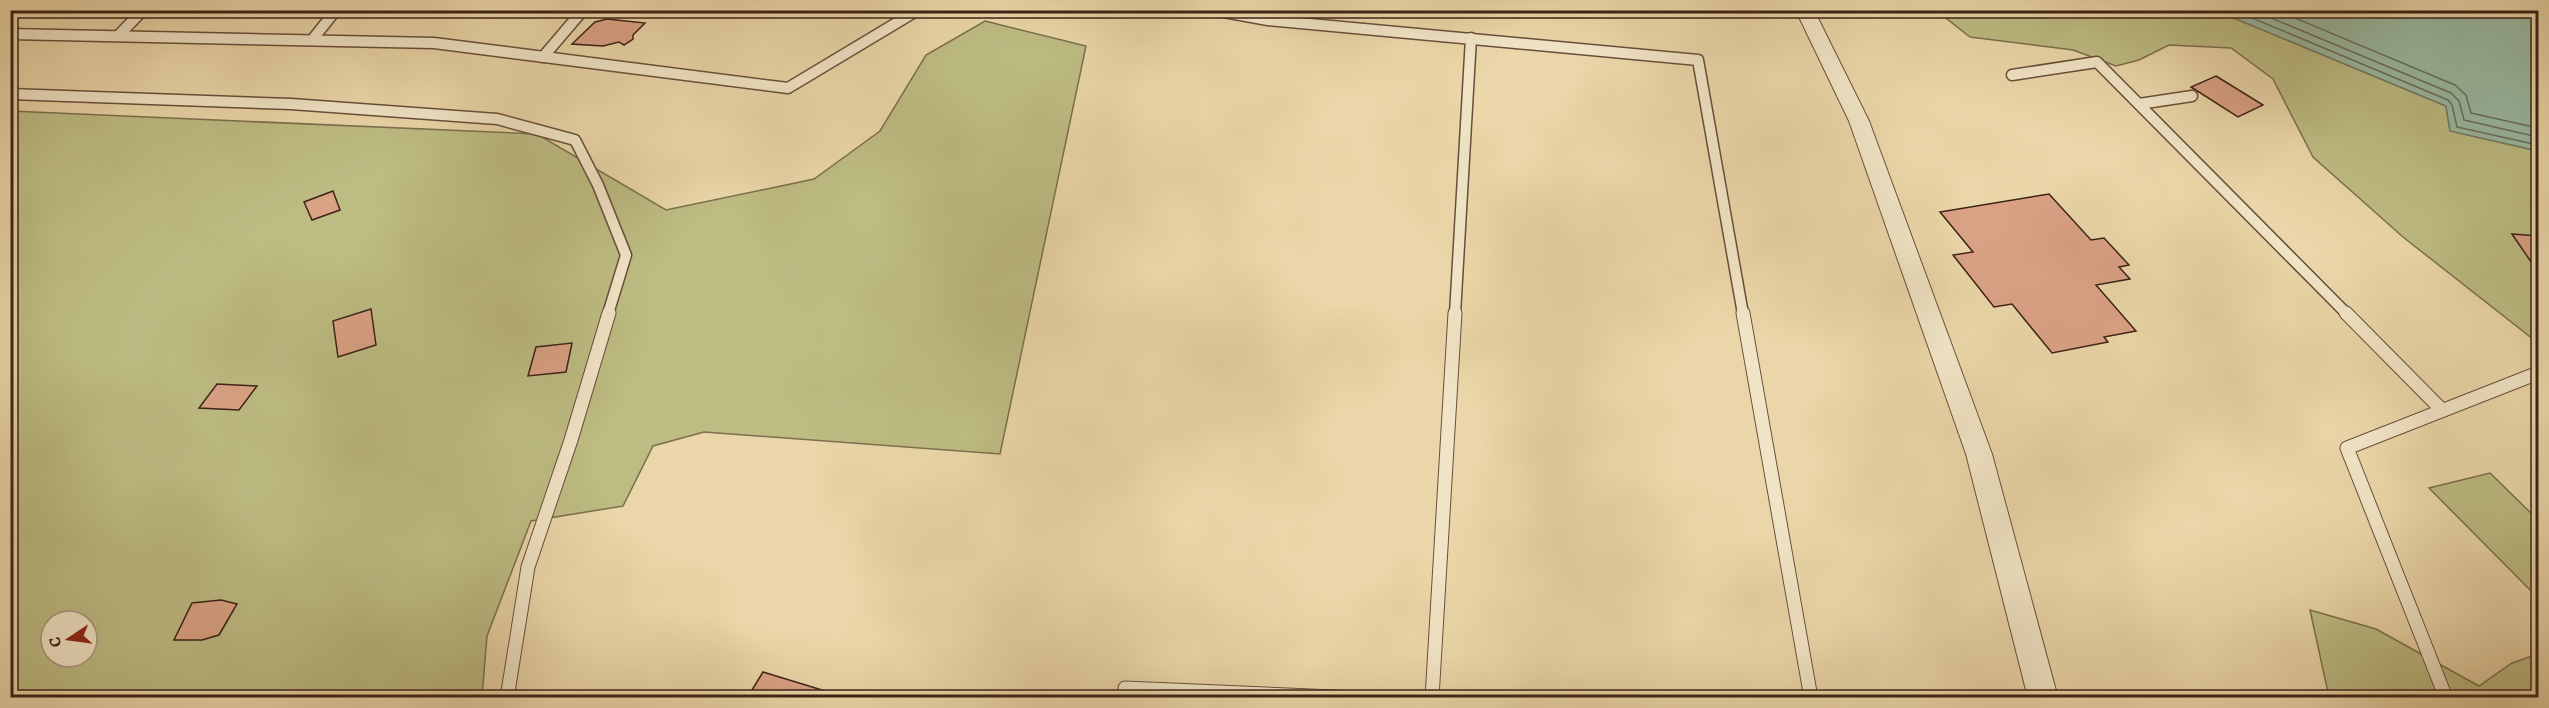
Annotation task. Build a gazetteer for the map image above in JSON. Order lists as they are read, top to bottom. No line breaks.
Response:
{"north":"left"}
